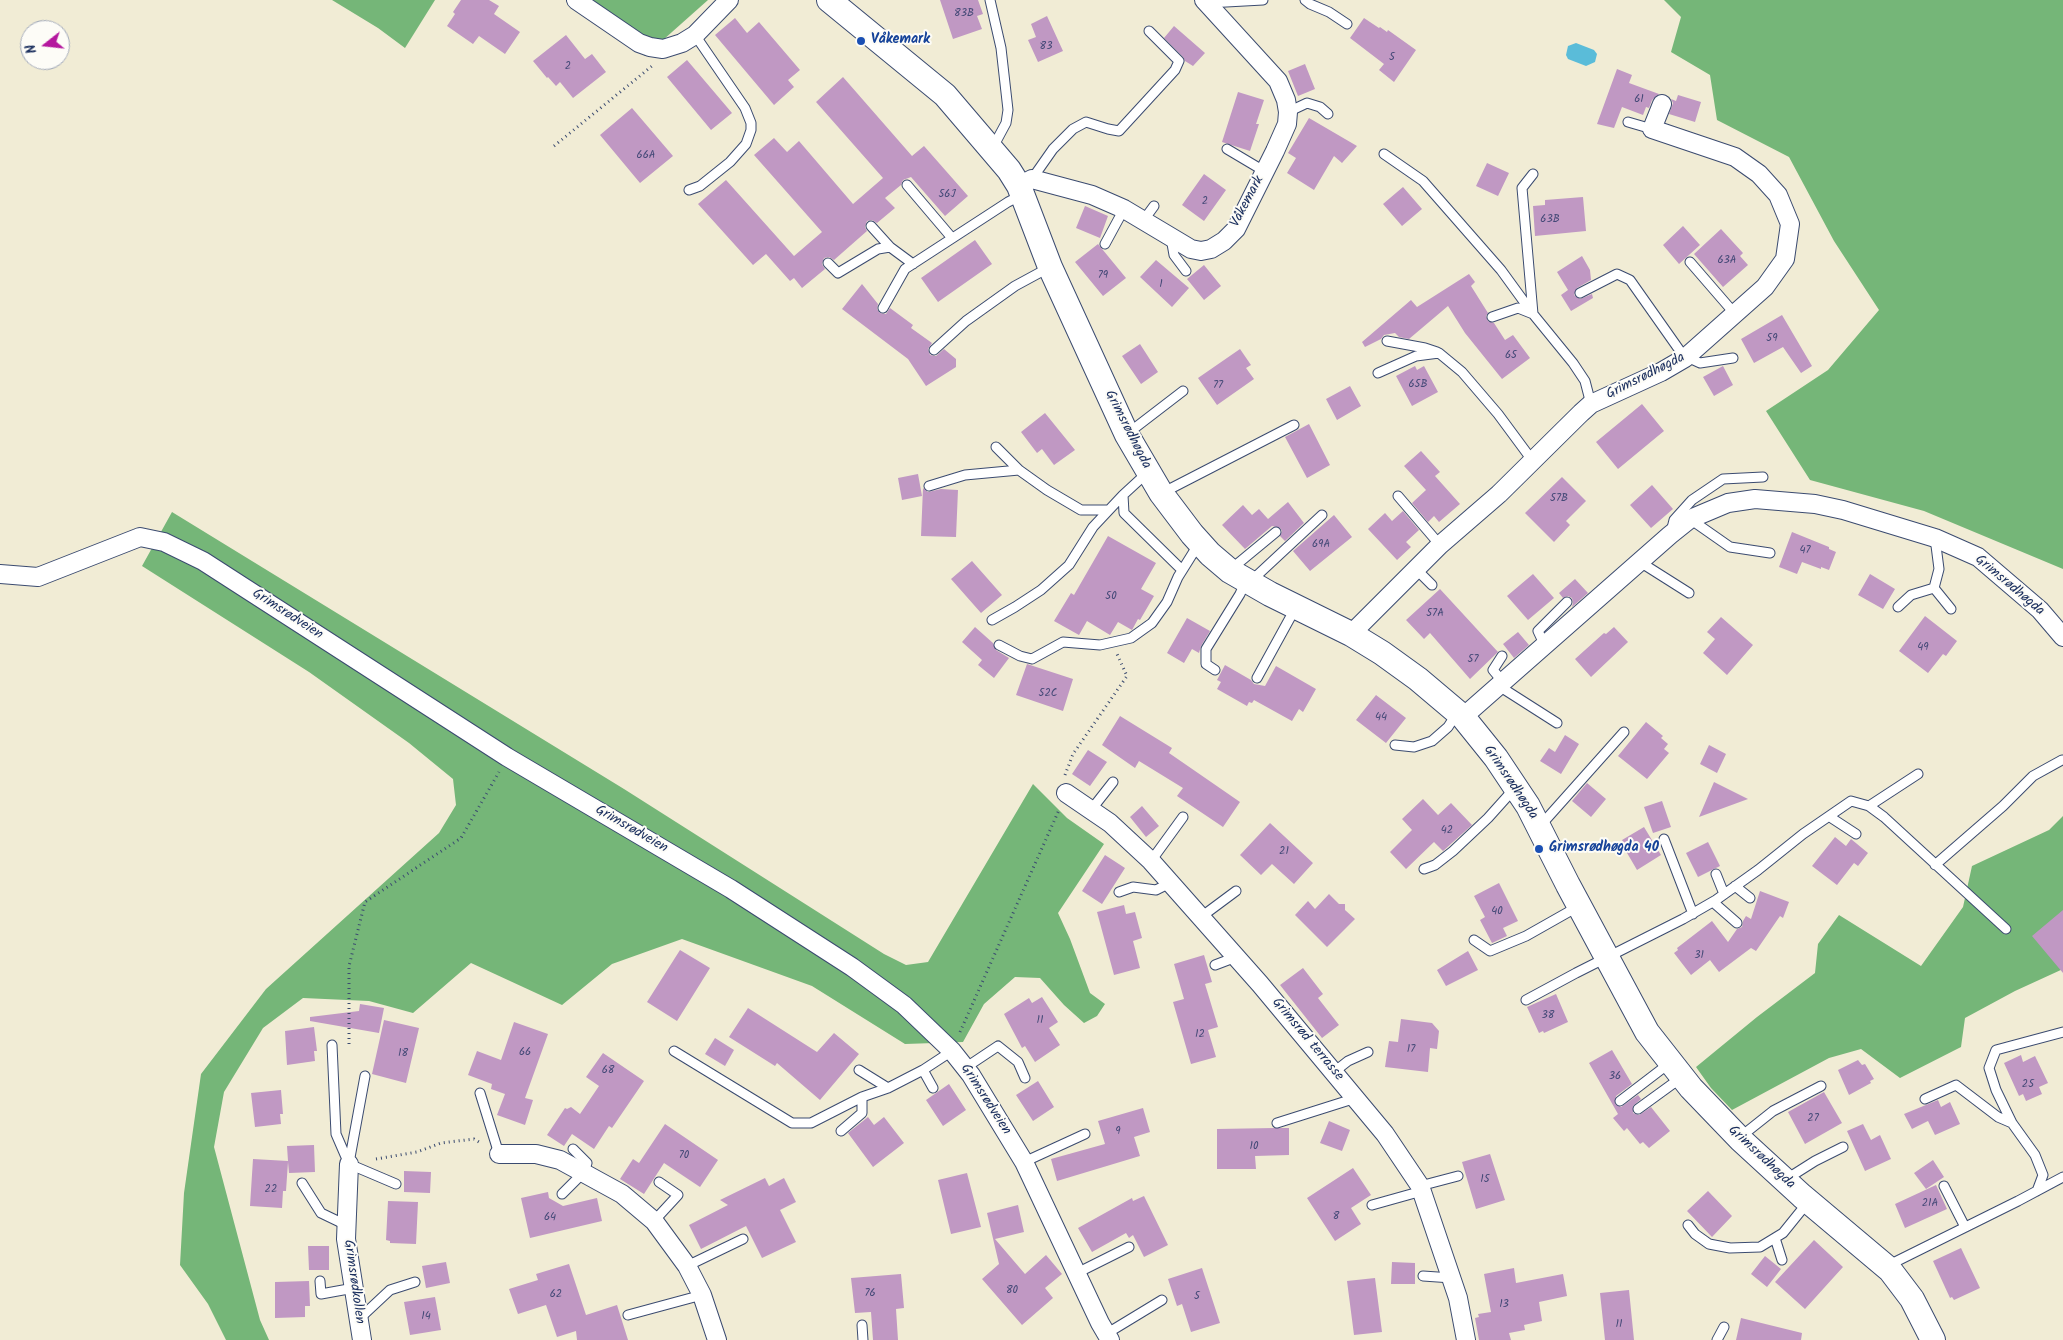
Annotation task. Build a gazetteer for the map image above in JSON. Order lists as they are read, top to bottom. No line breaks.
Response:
{"streets":{"main road":["Grimsrødhøgda"],"street":["Våkemark","Grimsrødveien","Grimsrød terrasse","Grimsrødkollen"]},"crossings":[["Våkemark","Grimsrødhøgda"]],"places":["Våkemark","Grimsrødhøgda 40"],"house_numbers":["83B","83","5","2","61","66A","56J","2","63B","63A","79","1","59","65","65B","77","57B","69A","47","50","57A","49","57","52C","44","42","21","40","31","38","11","12","17","66","18","68","36","25","27","9","10","70","15","22","21A","8","64","80","76","62","5","13","14","11"],"north":"left"}
